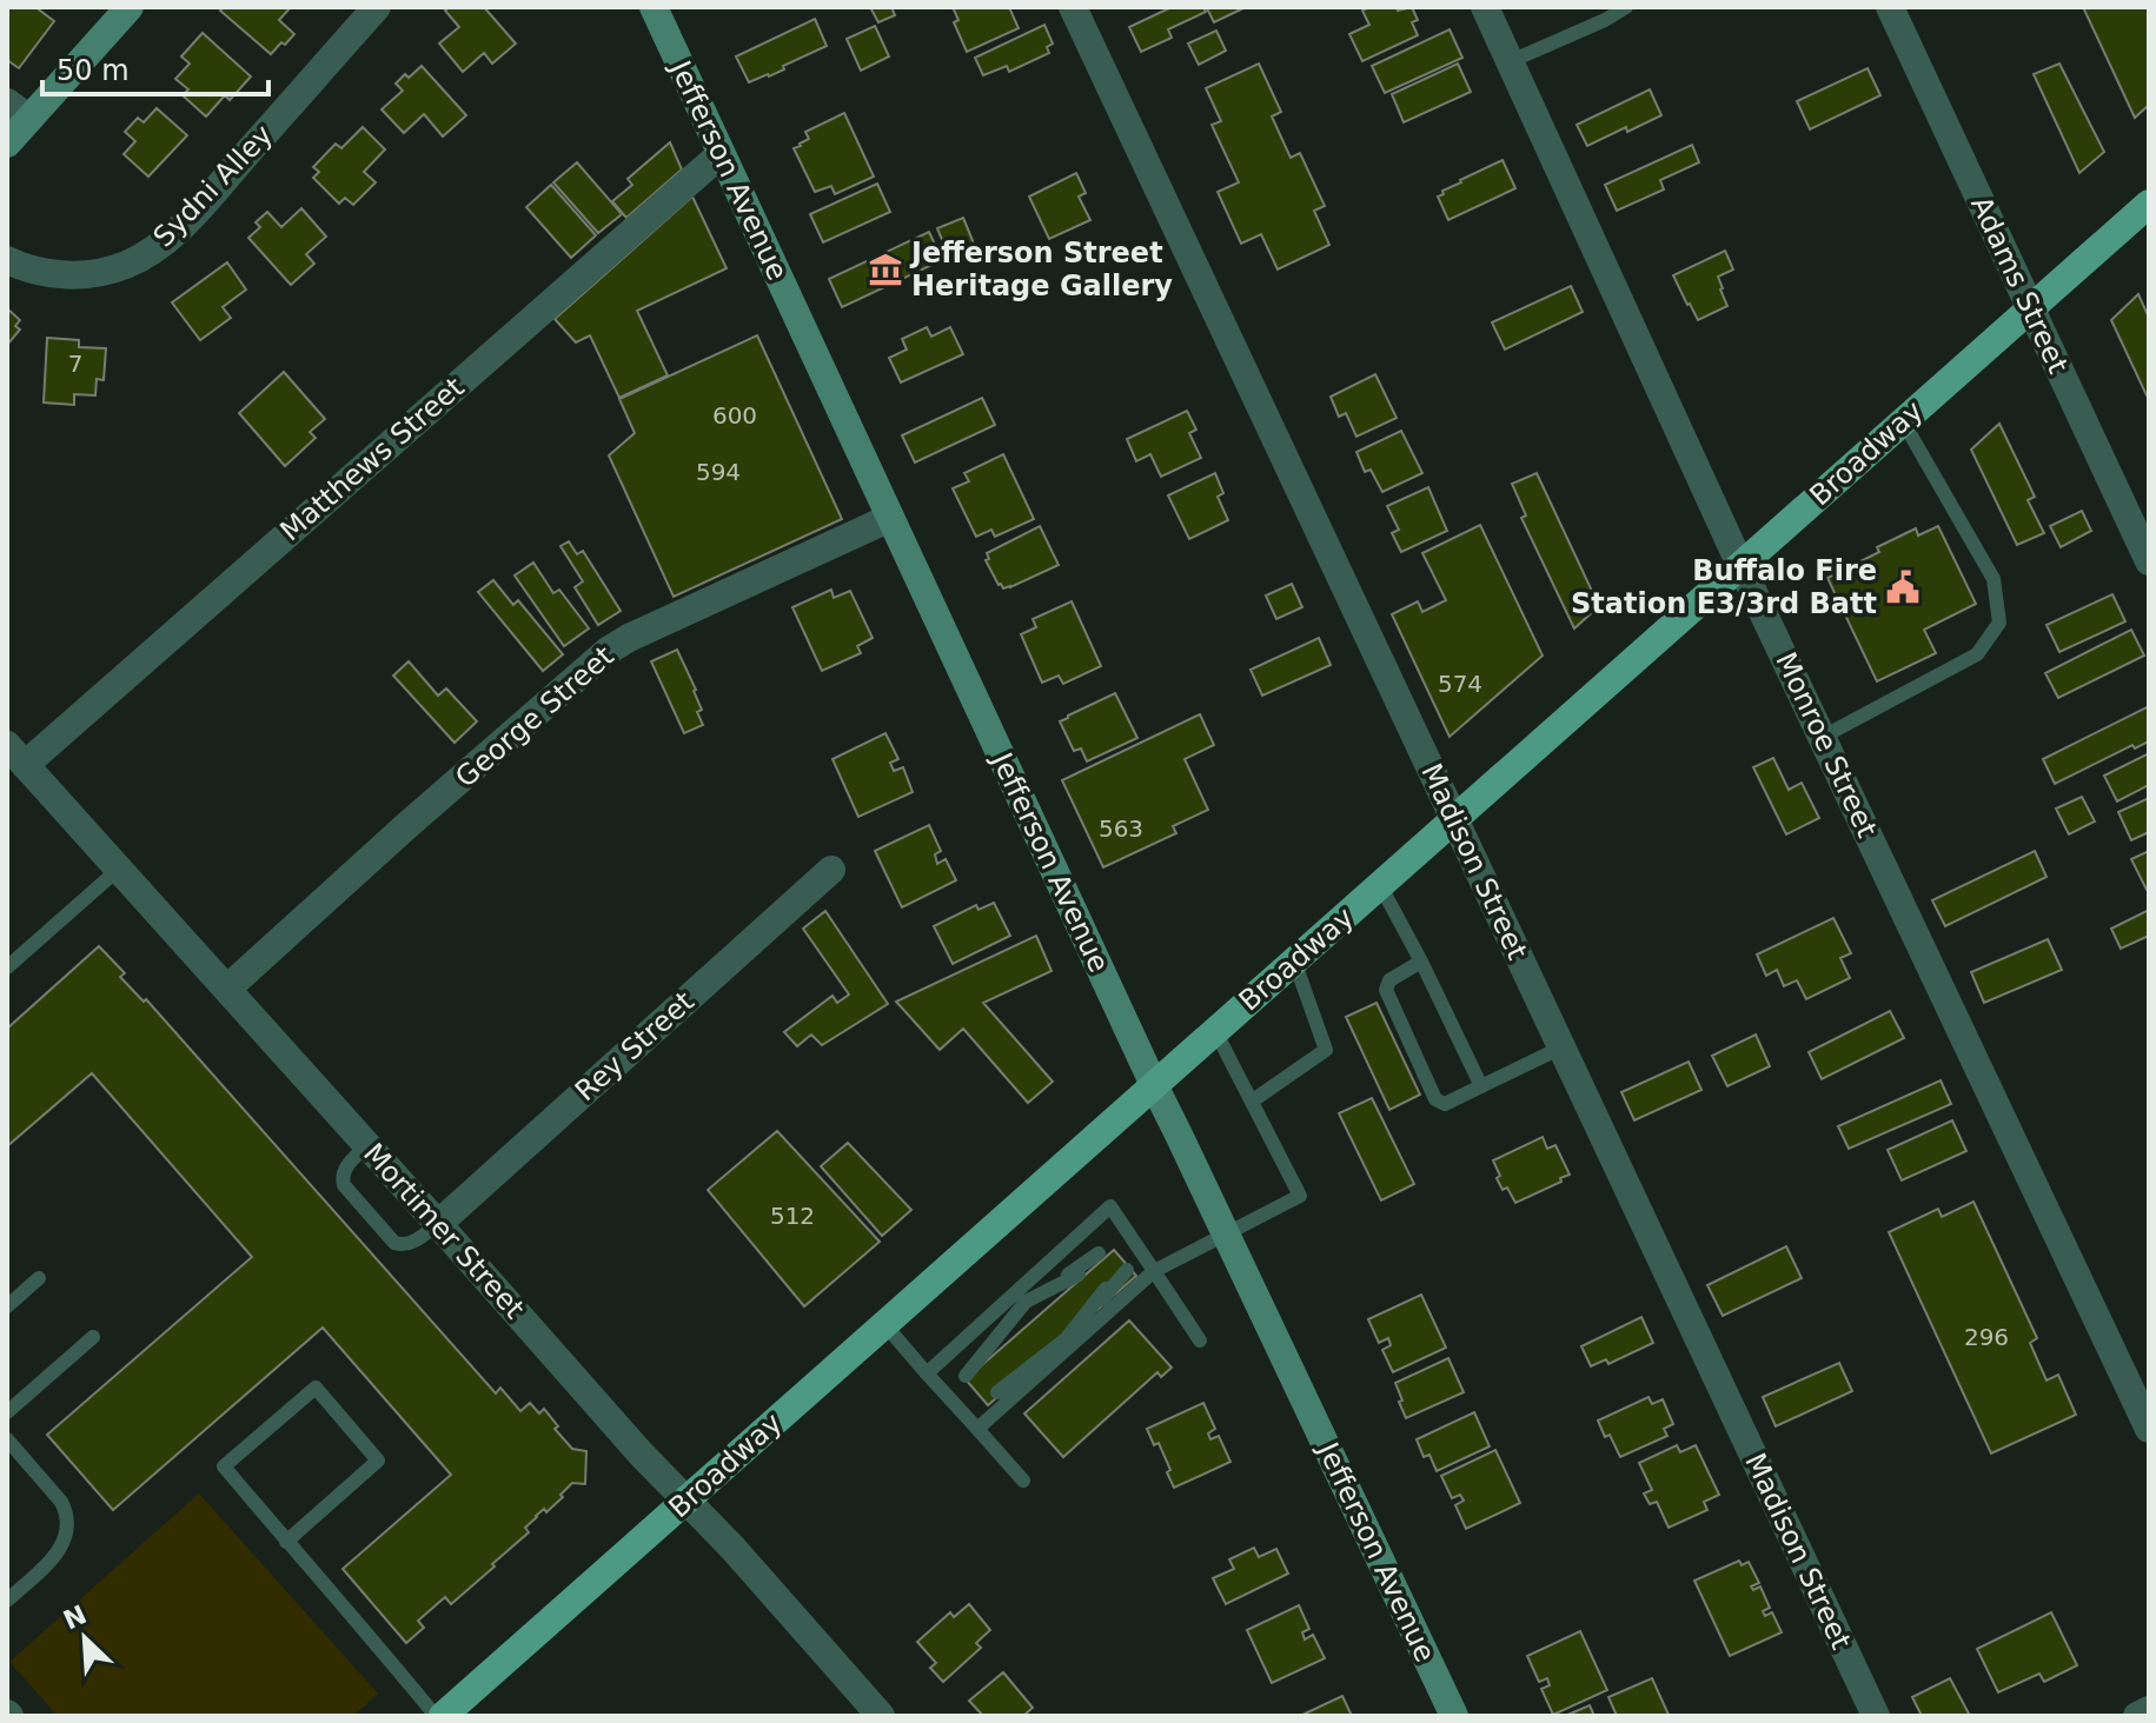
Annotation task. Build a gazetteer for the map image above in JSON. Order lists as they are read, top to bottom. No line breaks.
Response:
{"streets":{"main road":["Broadway"],"street":["Jefferson Avenue","Sydni Alley","Adams Street","Matthews Street","George Street","Monroe Street","Madison Street","Rey Street","Mortimer Street"]},"crossings":[["Jefferson Avenue","Broadway"],["Jefferson Avenue","Matthews Street"],["Jefferson Avenue","George Street"],["Adams Street","Broadway"],["Broadway","Monroe Street"],["Broadway","Madison Street"],["Broadway","Mortimer Street"],["Matthews Street","Mortimer Street"],["George Street","Mortimer Street"],["Rey Street","Mortimer Street"]],"places":{"museum":["Jefferson Street Heritage Gallery"],"public building":["Buffalo Fire Station E3/3rd Batt"]},"house_numbers":["7","600","594","574","563","512","296"],"scale_bar":"50 m","north":"top left"}
